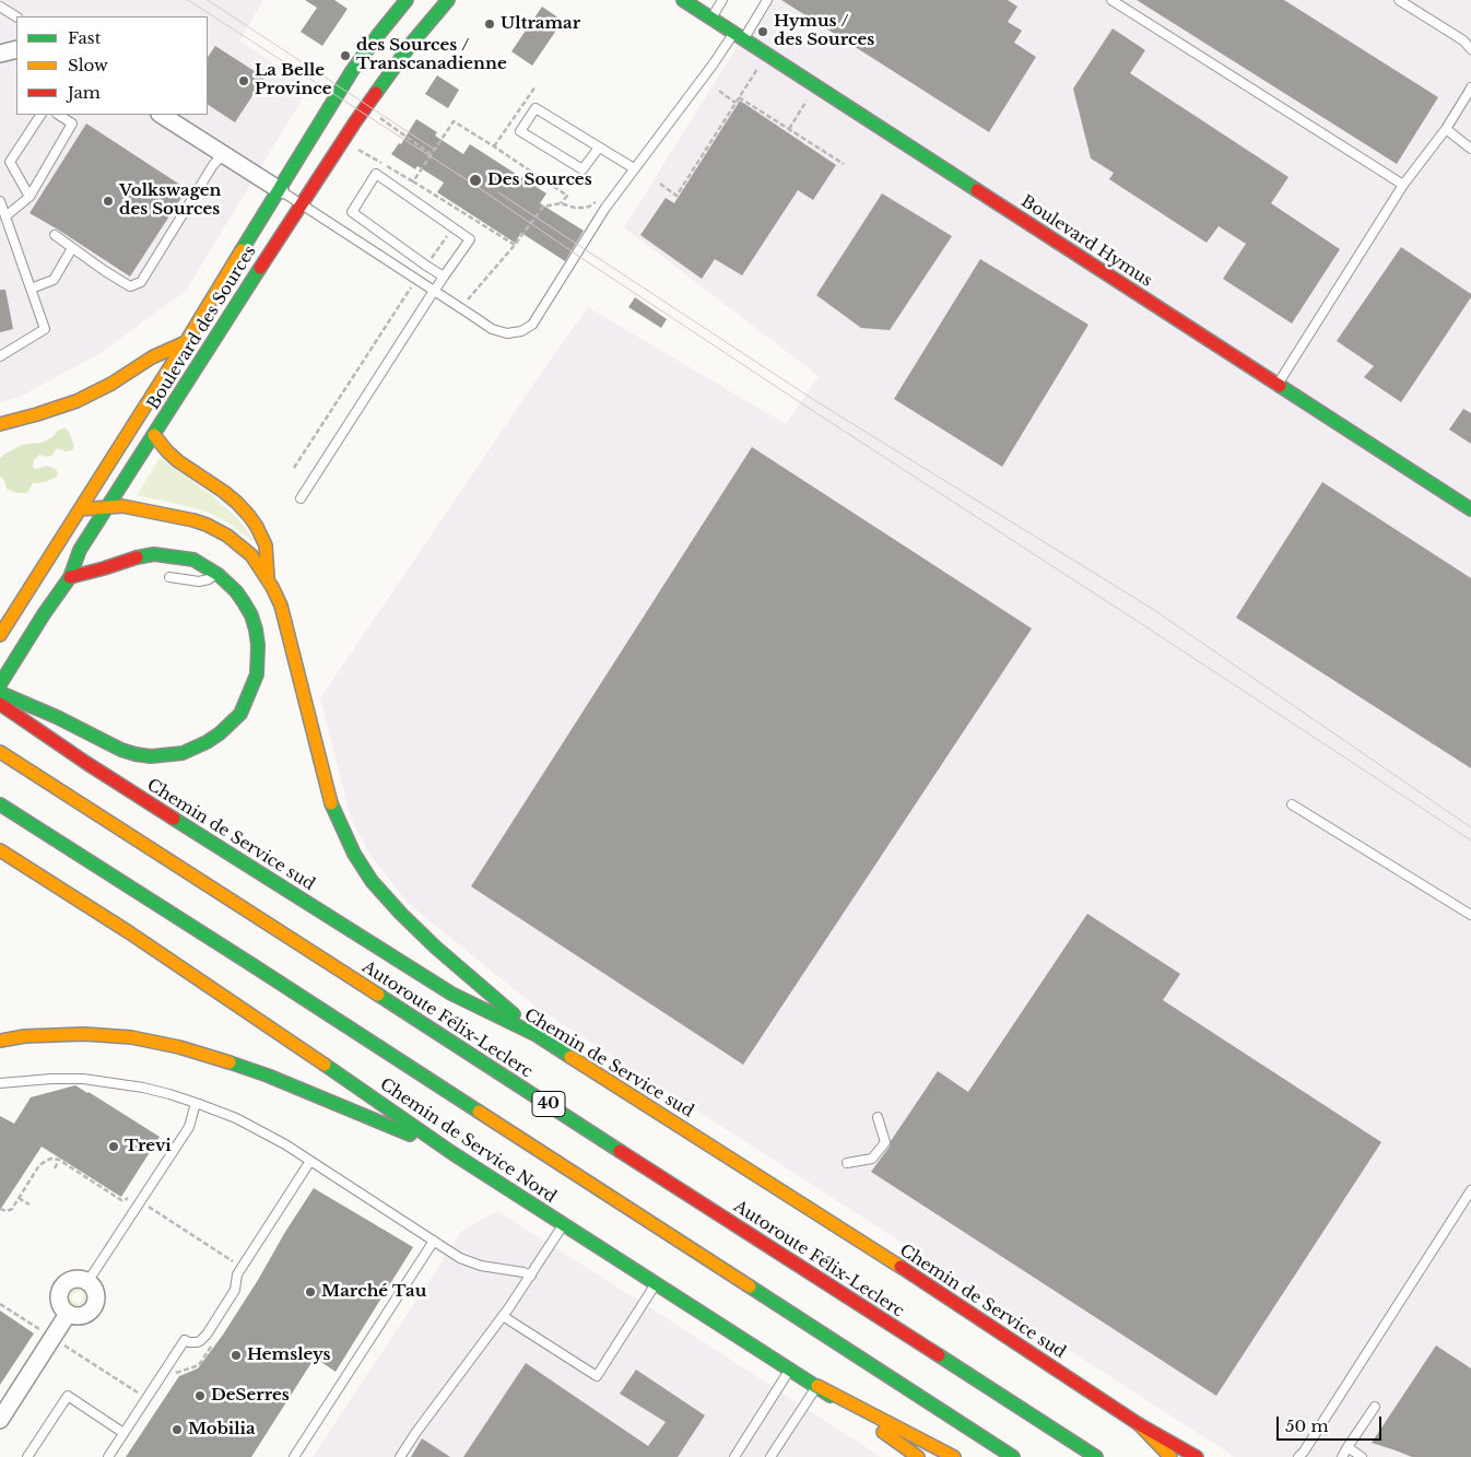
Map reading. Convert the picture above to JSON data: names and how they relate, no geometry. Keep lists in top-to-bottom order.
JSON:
{
  "streets": {
    "main road": [
      "Boulevard Hymus",
      "Boulevard des Sources",
      "Chemin de Service sud",
      "Autoroute Félix-Leclerc",
      "40",
      "Chemin de Service Nord"
    ]
  },
  "places": [
    "Ultramar",
    "Hymus / des Sources",
    "des Sources / Transcanadienne",
    "La Belle Province",
    "Des Sources",
    "Volkswagen des Sources",
    "Trevi",
    "Marché Tau",
    "Hemsleys",
    "DeSerres",
    "Mobilia"
  ],
  "legend": ["Fast", "Slow", "Jam"],
  "scale_bar": "50 m"
}
